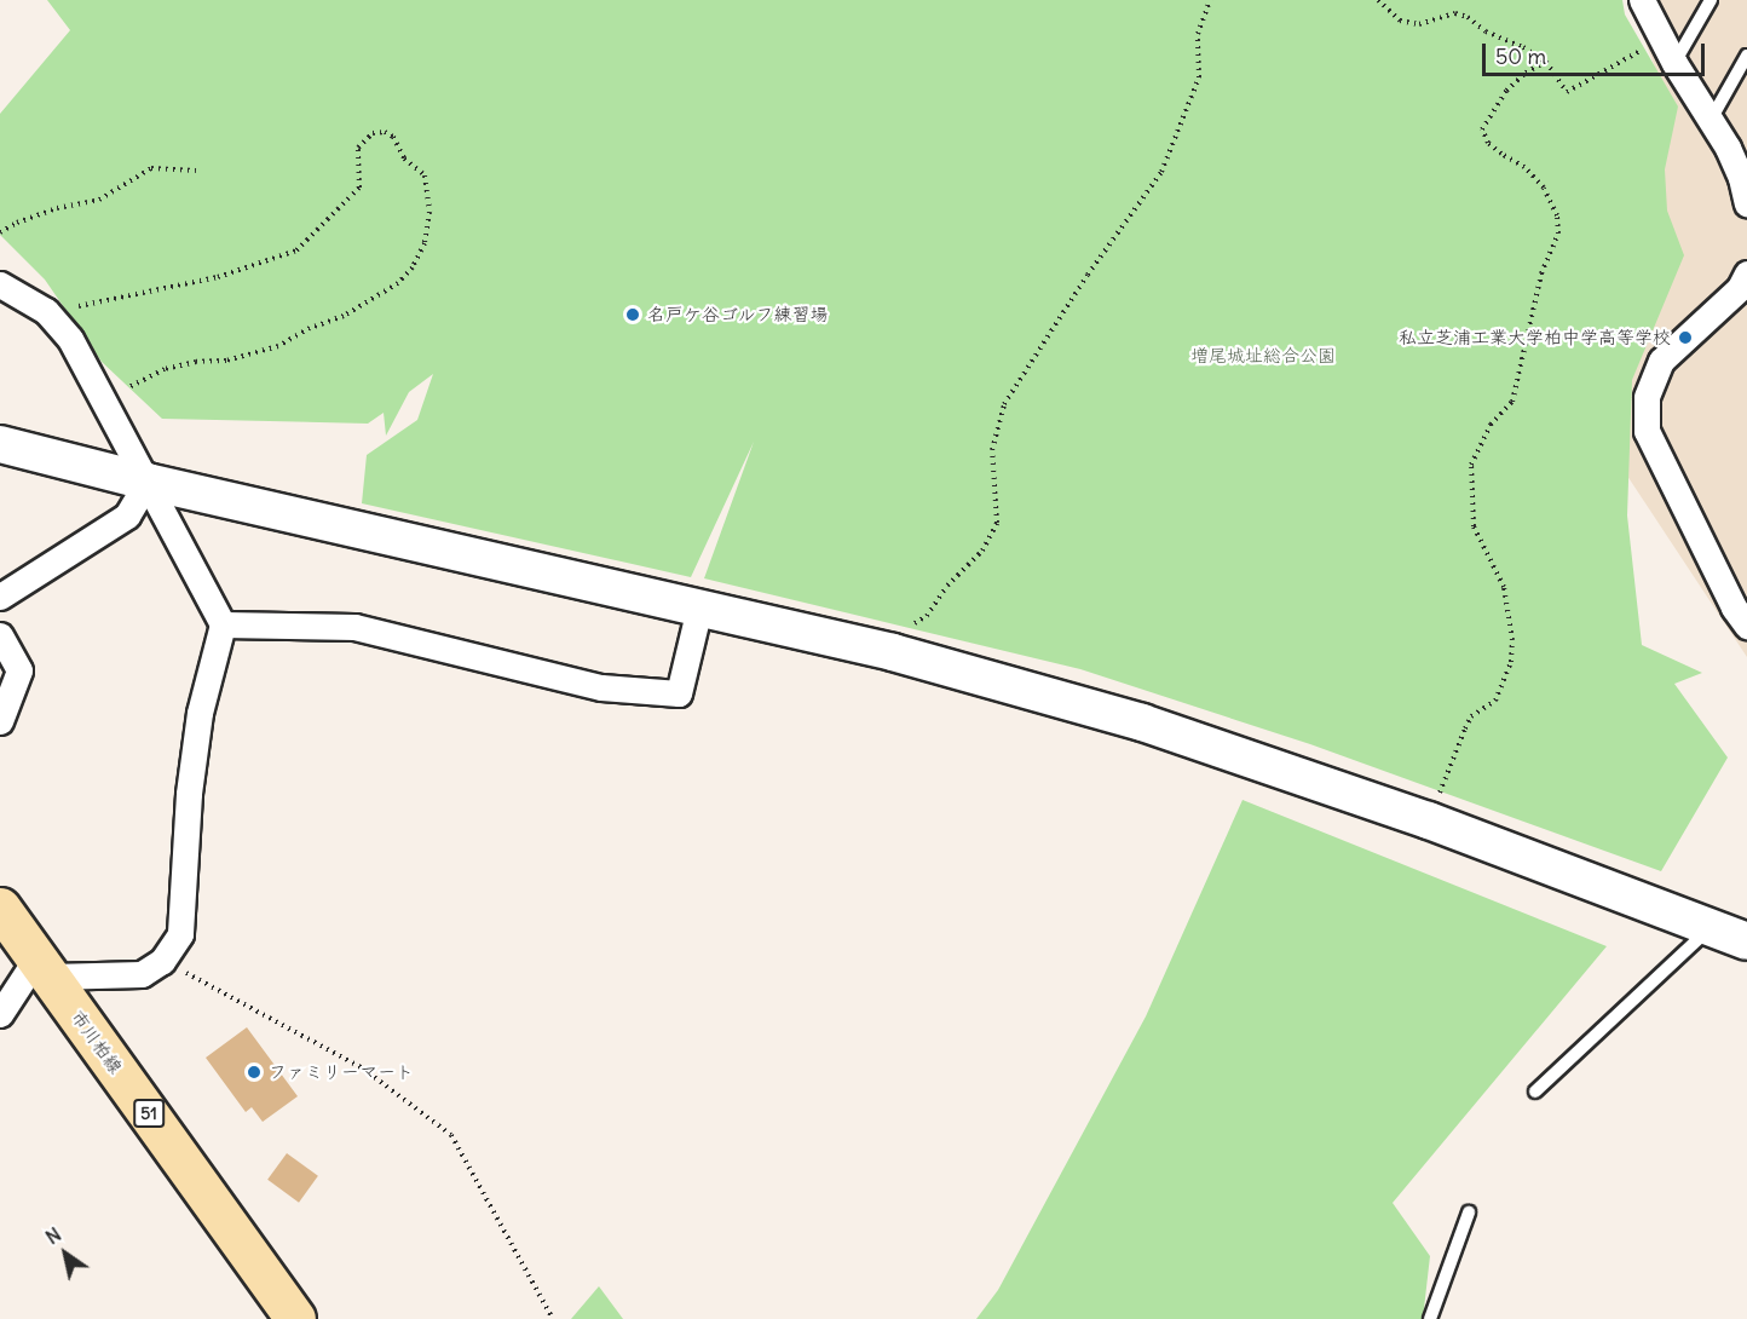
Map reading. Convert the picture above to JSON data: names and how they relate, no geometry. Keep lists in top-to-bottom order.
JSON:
{
  "streets": {
    "main road": ["市川柏線", "51"]
  },
  "parks": ["増尾城址総合公園"],
  "places": ["名戸ケ谷ゴルフ練習場", "私立芝浦工業大学柏中学高等学校", "ファミリーマート"],
  "scale_bar": "50 m",
  "north": "top left"
}
